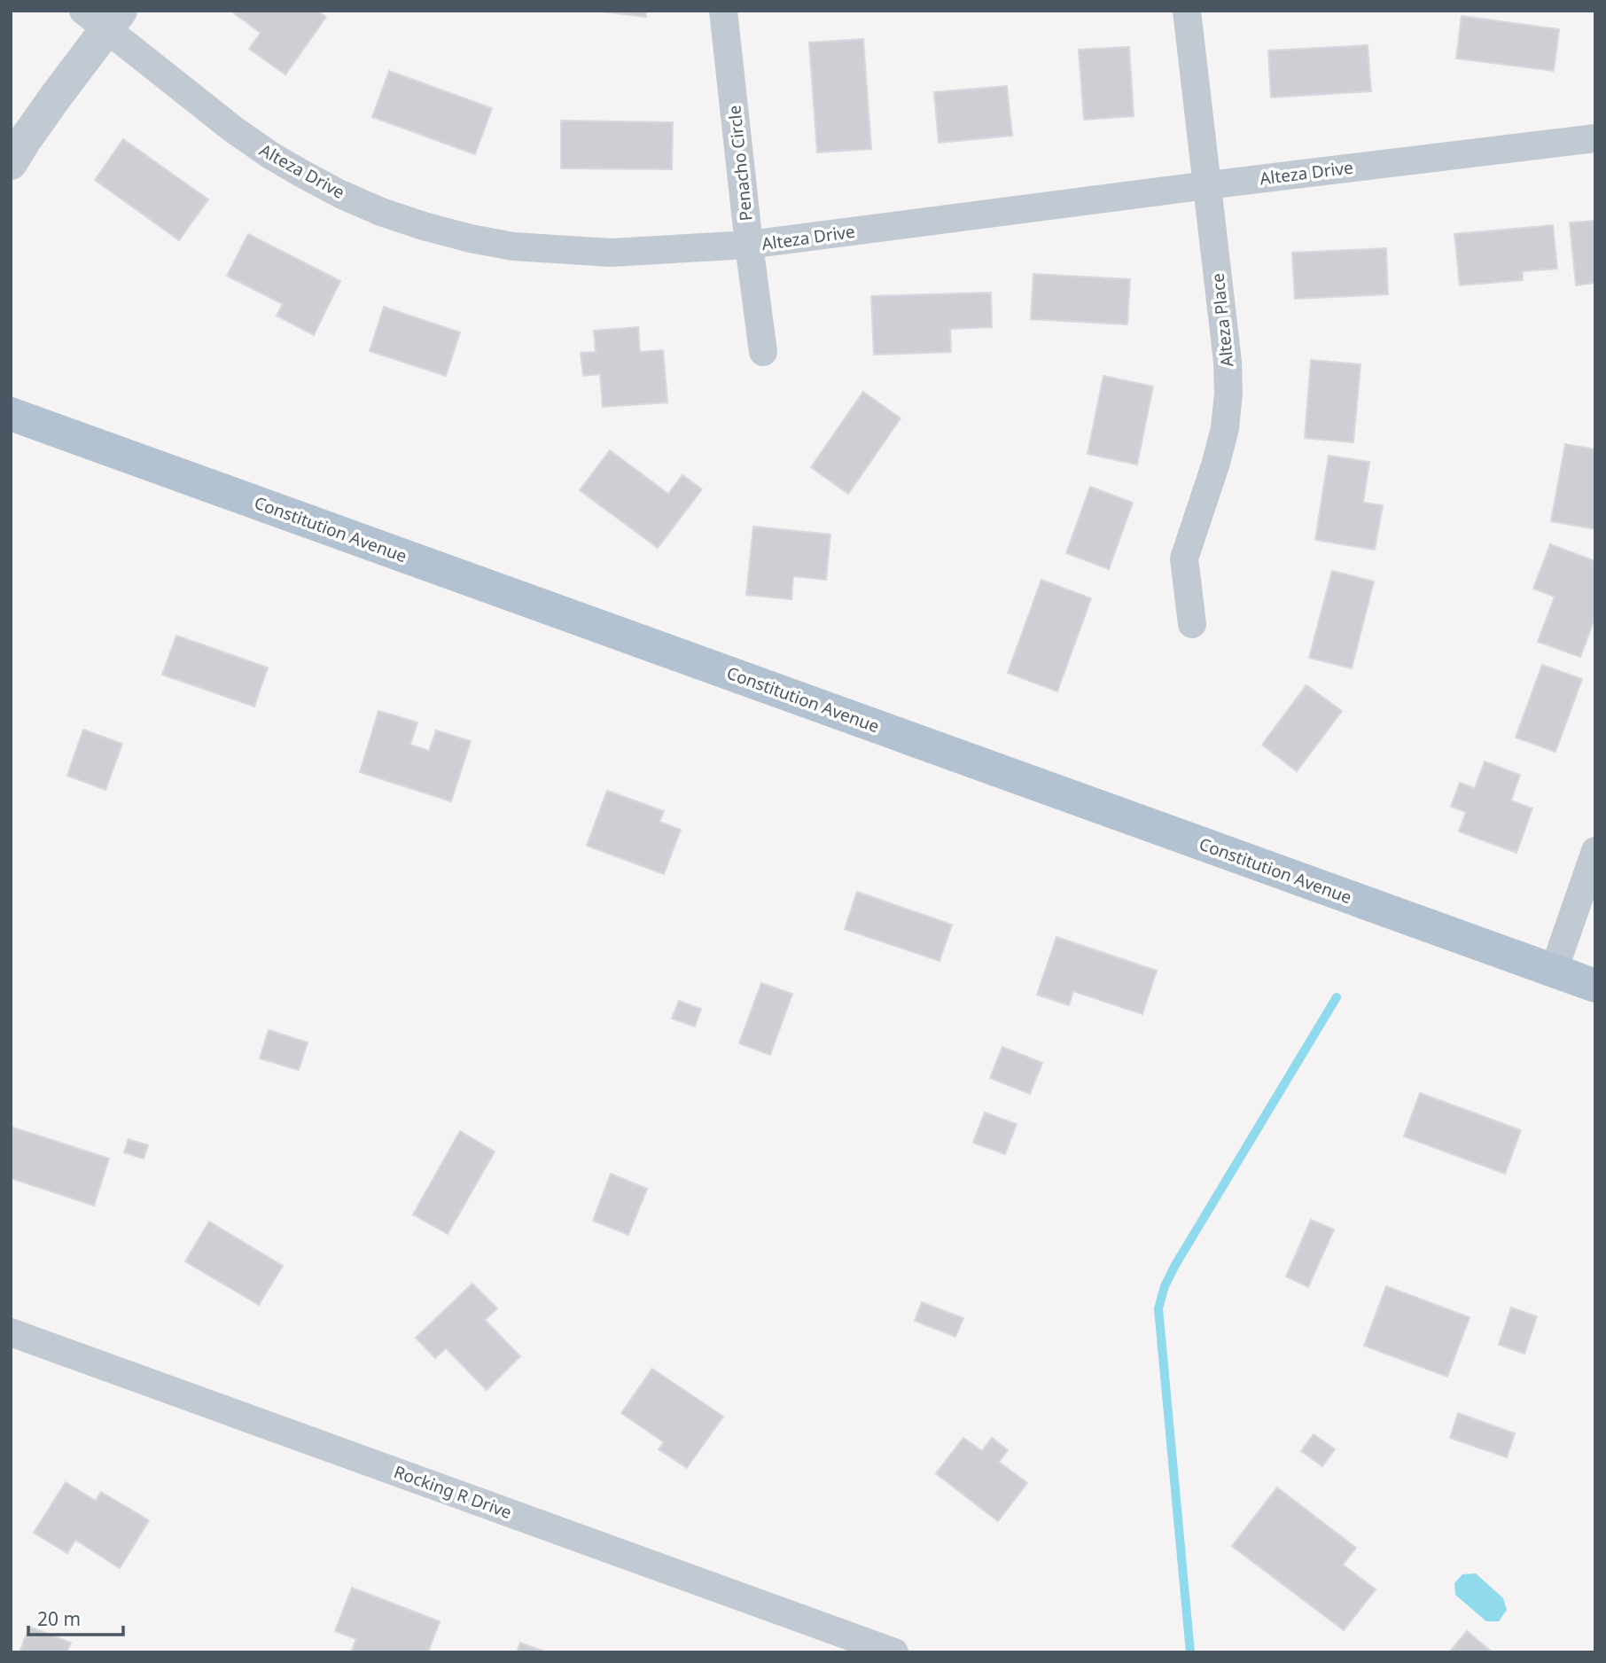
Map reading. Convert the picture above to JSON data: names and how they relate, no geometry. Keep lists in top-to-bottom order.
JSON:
{
  "streets": {
    "main road": ["Constitution Avenue"],
    "street": [
      "Penacho Circle",
      "Alteza Drive",
      "Alteza Place",
      "Rocking R Drive"
    ]
  },
  "crossings": [
    ["Penacho Circle", "Alteza Drive"],
    ["Alteza Drive", "Alteza Place"]
  ],
  "scale_bar": "20 m"
}
